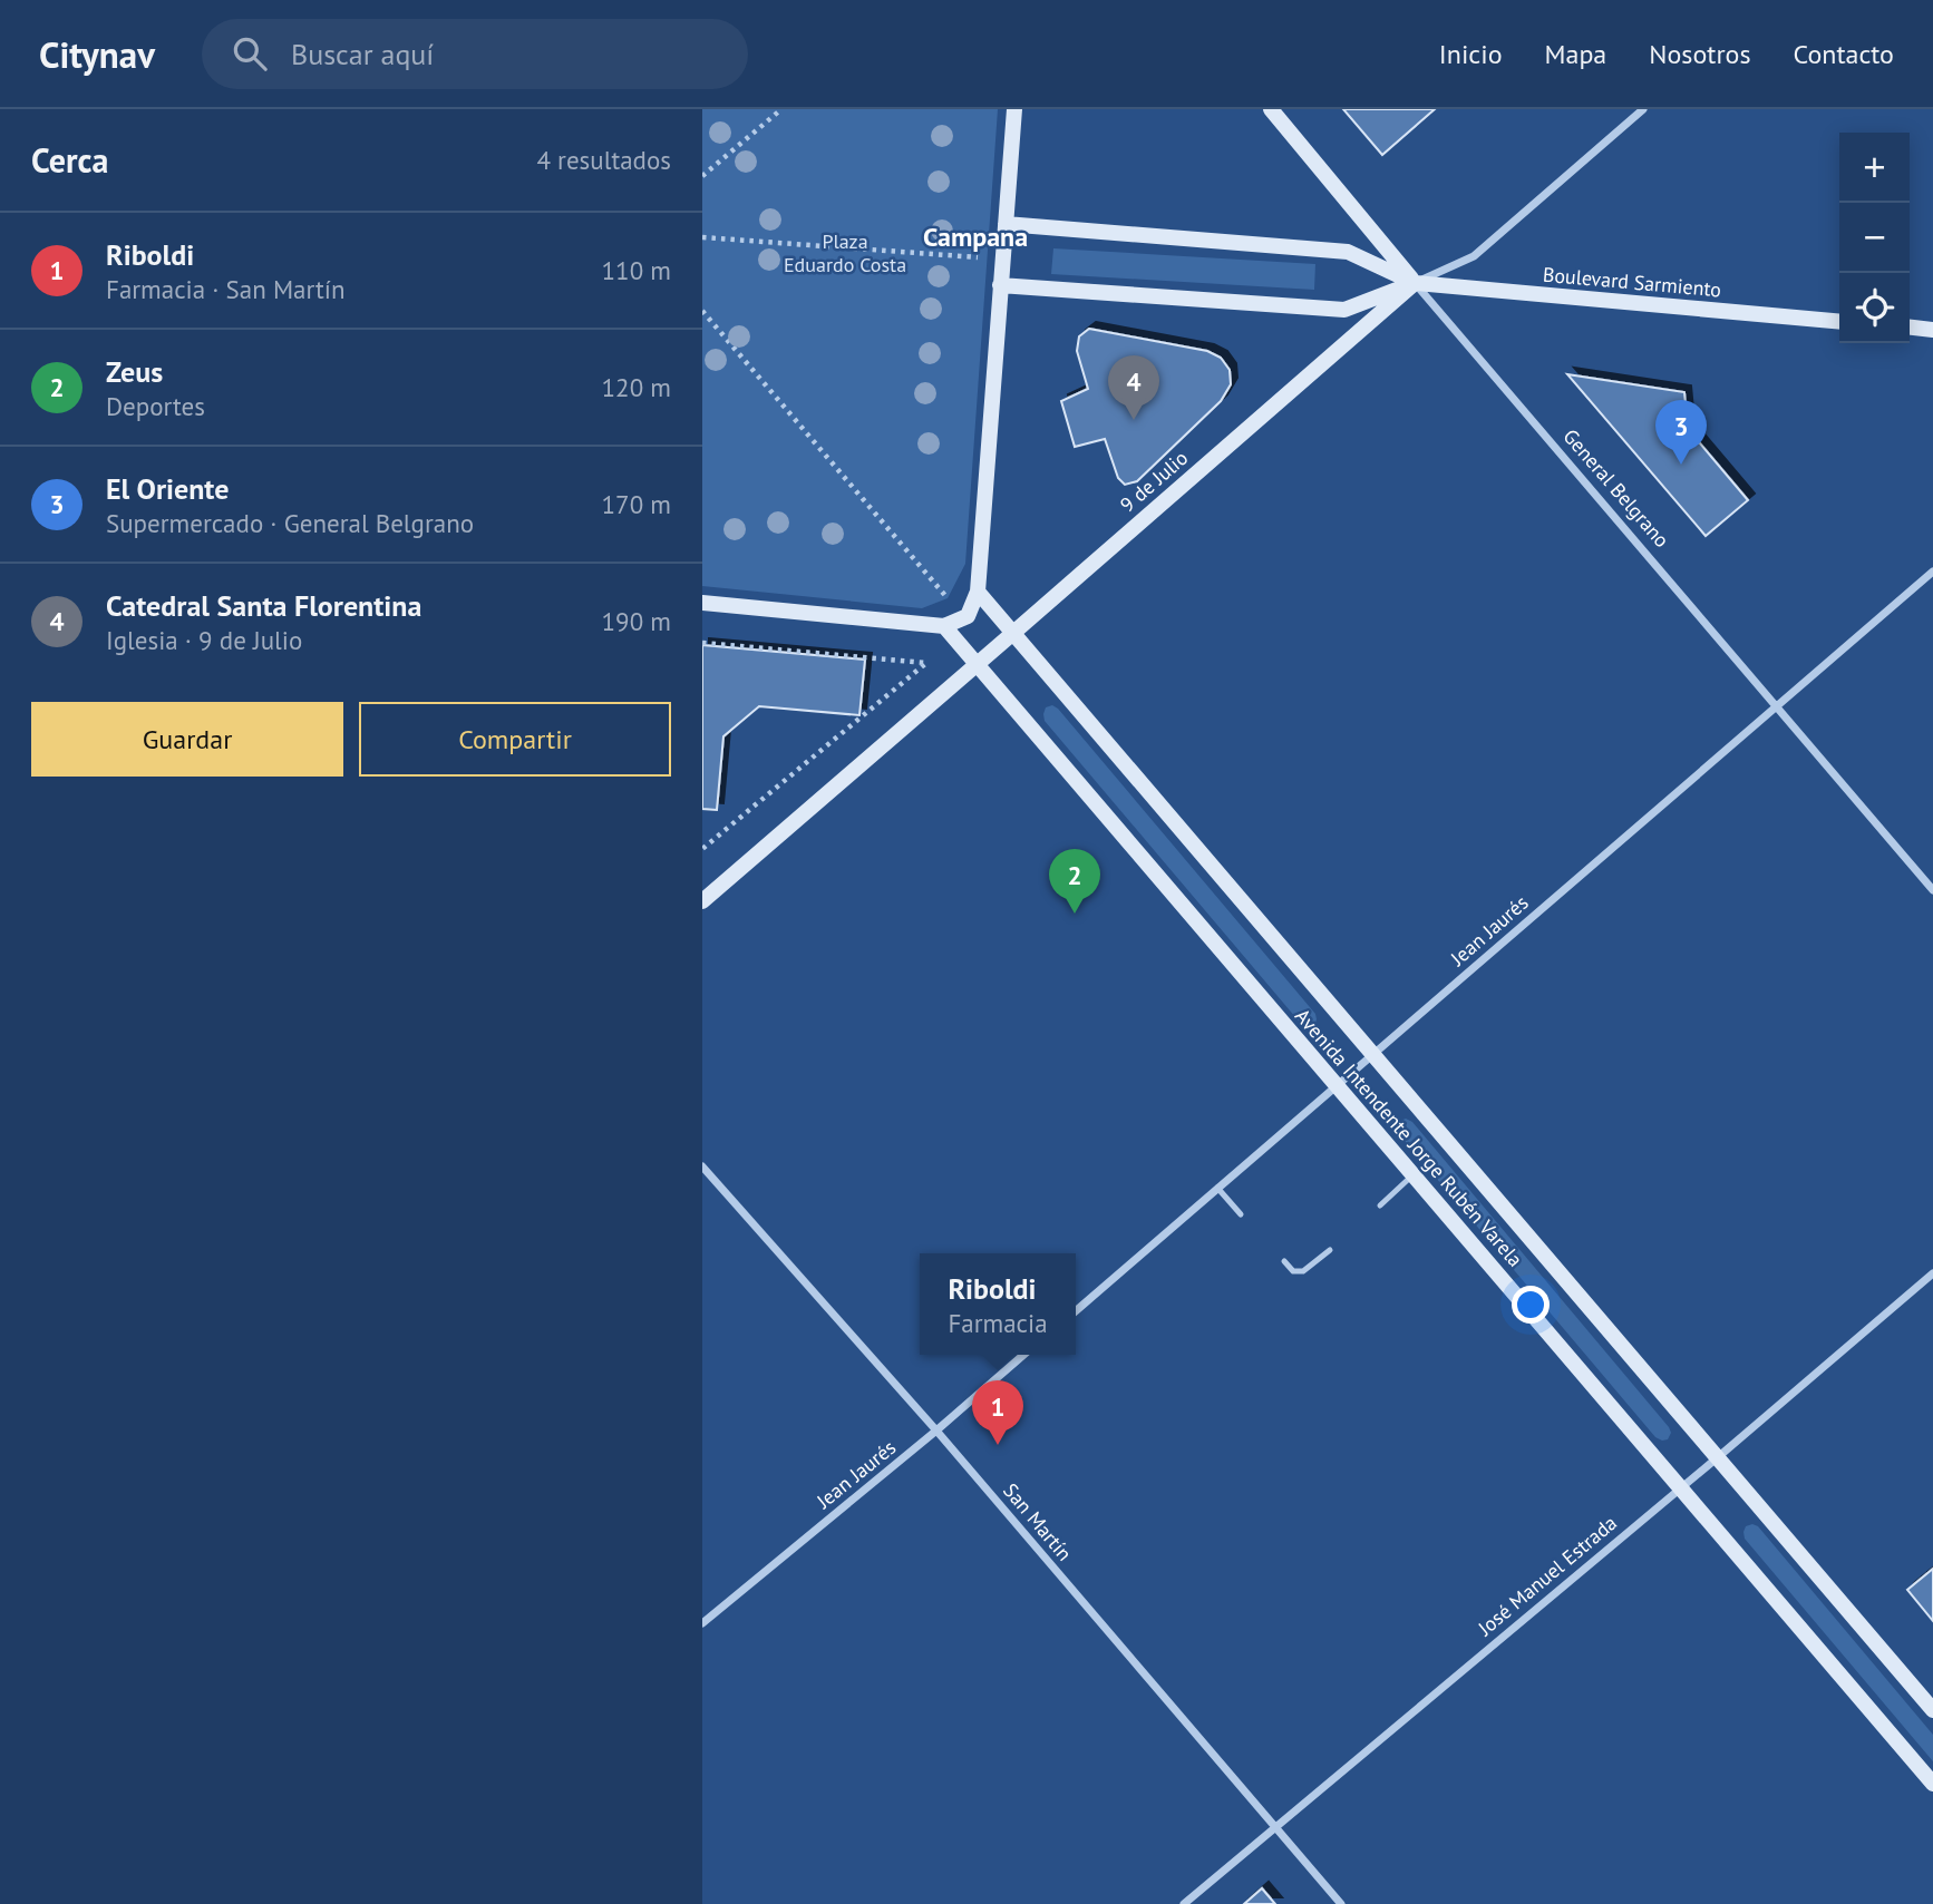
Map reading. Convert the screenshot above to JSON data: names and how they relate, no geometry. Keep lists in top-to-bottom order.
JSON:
{
  "streets": {
    "main road": [
      "Boulevard Sarmiento",
      "9 de Julio",
      "General Belgrano",
      "Avenida Intendente Jorge Rubén Varela"
    ],
    "street": ["Jean Jaurés", "San Martín", "José Manuel Estrada"]
  },
  "crossings": [
    ["Boulevard Sarmiento", "9 de Julio"],
    ["Boulevard Sarmiento", "General Belgrano"],
    ["9 de Julio", "General Belgrano"],
    ["9 de Julio", "Avenida Intendente Jorge Rubén Varela"],
    ["General Belgrano", "Jean Jaurés"],
    ["Jean Jaurés", "Avenida Intendente Jorge Rubén Varela"],
    ["Jean Jaurés", "San Martín"],
    ["Avenida Intendente Jorge Rubén Varela", "José Manuel Estrada"],
    ["San Martín", "José Manuel Estrada"]
  ],
  "districts": ["Campana"],
  "parks": ["Plaza Eduardo Costa"],
  "page": {
    "header": "Citynav",
    "search": "Buscar aquí",
    "nav": [
      "Inicio",
      "Mapa",
      "Nosotros",
      "Contacto"
    ],
    "heading": ["Cerca", "4 resultados"],
    "map_buttons": ["+", "−"],
    "list": [
      {
        "mark": "1",
        "name": "Riboldi",
        "note": "Farmacia · San Martín",
        "value": "110 m"
      },
      {
        "mark": "2",
        "name": "Zeus",
        "note": "Deportes",
        "value": "120 m"
      },
      {
        "mark": "3",
        "name": "El Oriente",
        "note": "Supermercado · General Belgrano",
        "value": "170 m"
      },
      {
        "mark": "4",
        "name": "Catedral Santa Florentina",
        "note": "Iglesia · 9 de Julio",
        "value": "190 m"
      }
    ],
    "pins": [
      "4",
      "3",
      "2",
      "1"
    ],
    "buttons": ["Guardar", "Compartir"],
    "popup": ["Riboldi", "Farmacia"]
  }
}
